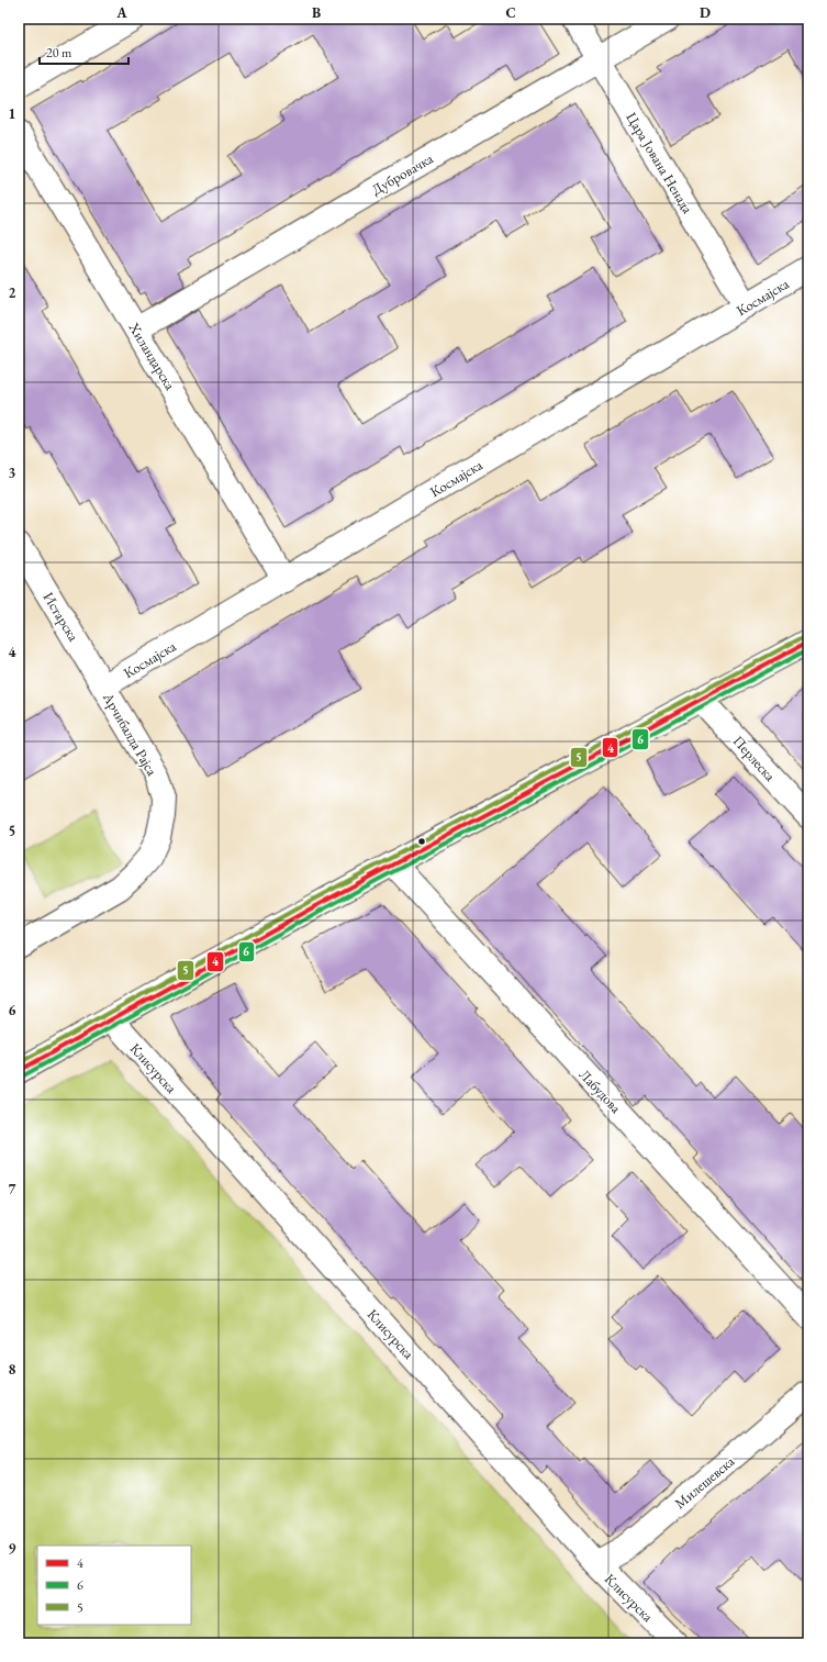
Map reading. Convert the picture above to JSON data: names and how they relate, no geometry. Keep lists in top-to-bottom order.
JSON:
{
  "streets": {
    "street": [
      "Цара Јована Ненада",
      "Дубровачка",
      "Космајска",
      "Хиландарска",
      "Истарска",
      "Арчибалда Рајса",
      "Перлеска",
      "Клисурска",
      "Лабудова",
      "Милешевска"
    ]
  },
  "crossings": [
    ["Цара Јована Ненада", "Дубровачка"],
    ["Цара Јована Ненада", "Космајска"],
    ["Дубровачка", "Хиландарска"],
    ["Космајска", "Хиландарска"],
    ["Космајска", "Истарска"],
    ["Космајска", "Арчибалда Рајса"],
    ["Истарска", "Арчибалда Рајса"],
    ["Клисурска", "Милешевска"]
  ],
  "lines": ["transit line 5", "transit line 4", "transit line 6"],
  "legend": ["4", "6", "5"],
  "scale_bar": "20 m",
  "grid": {
    "columns": [
      "A",
      "B",
      "C",
      "D"
    ],
    "rows": [
      "1",
      "2",
      "3",
      "4",
      "5",
      "6",
      "7",
      "8",
      "9"
    ]
  }
}
